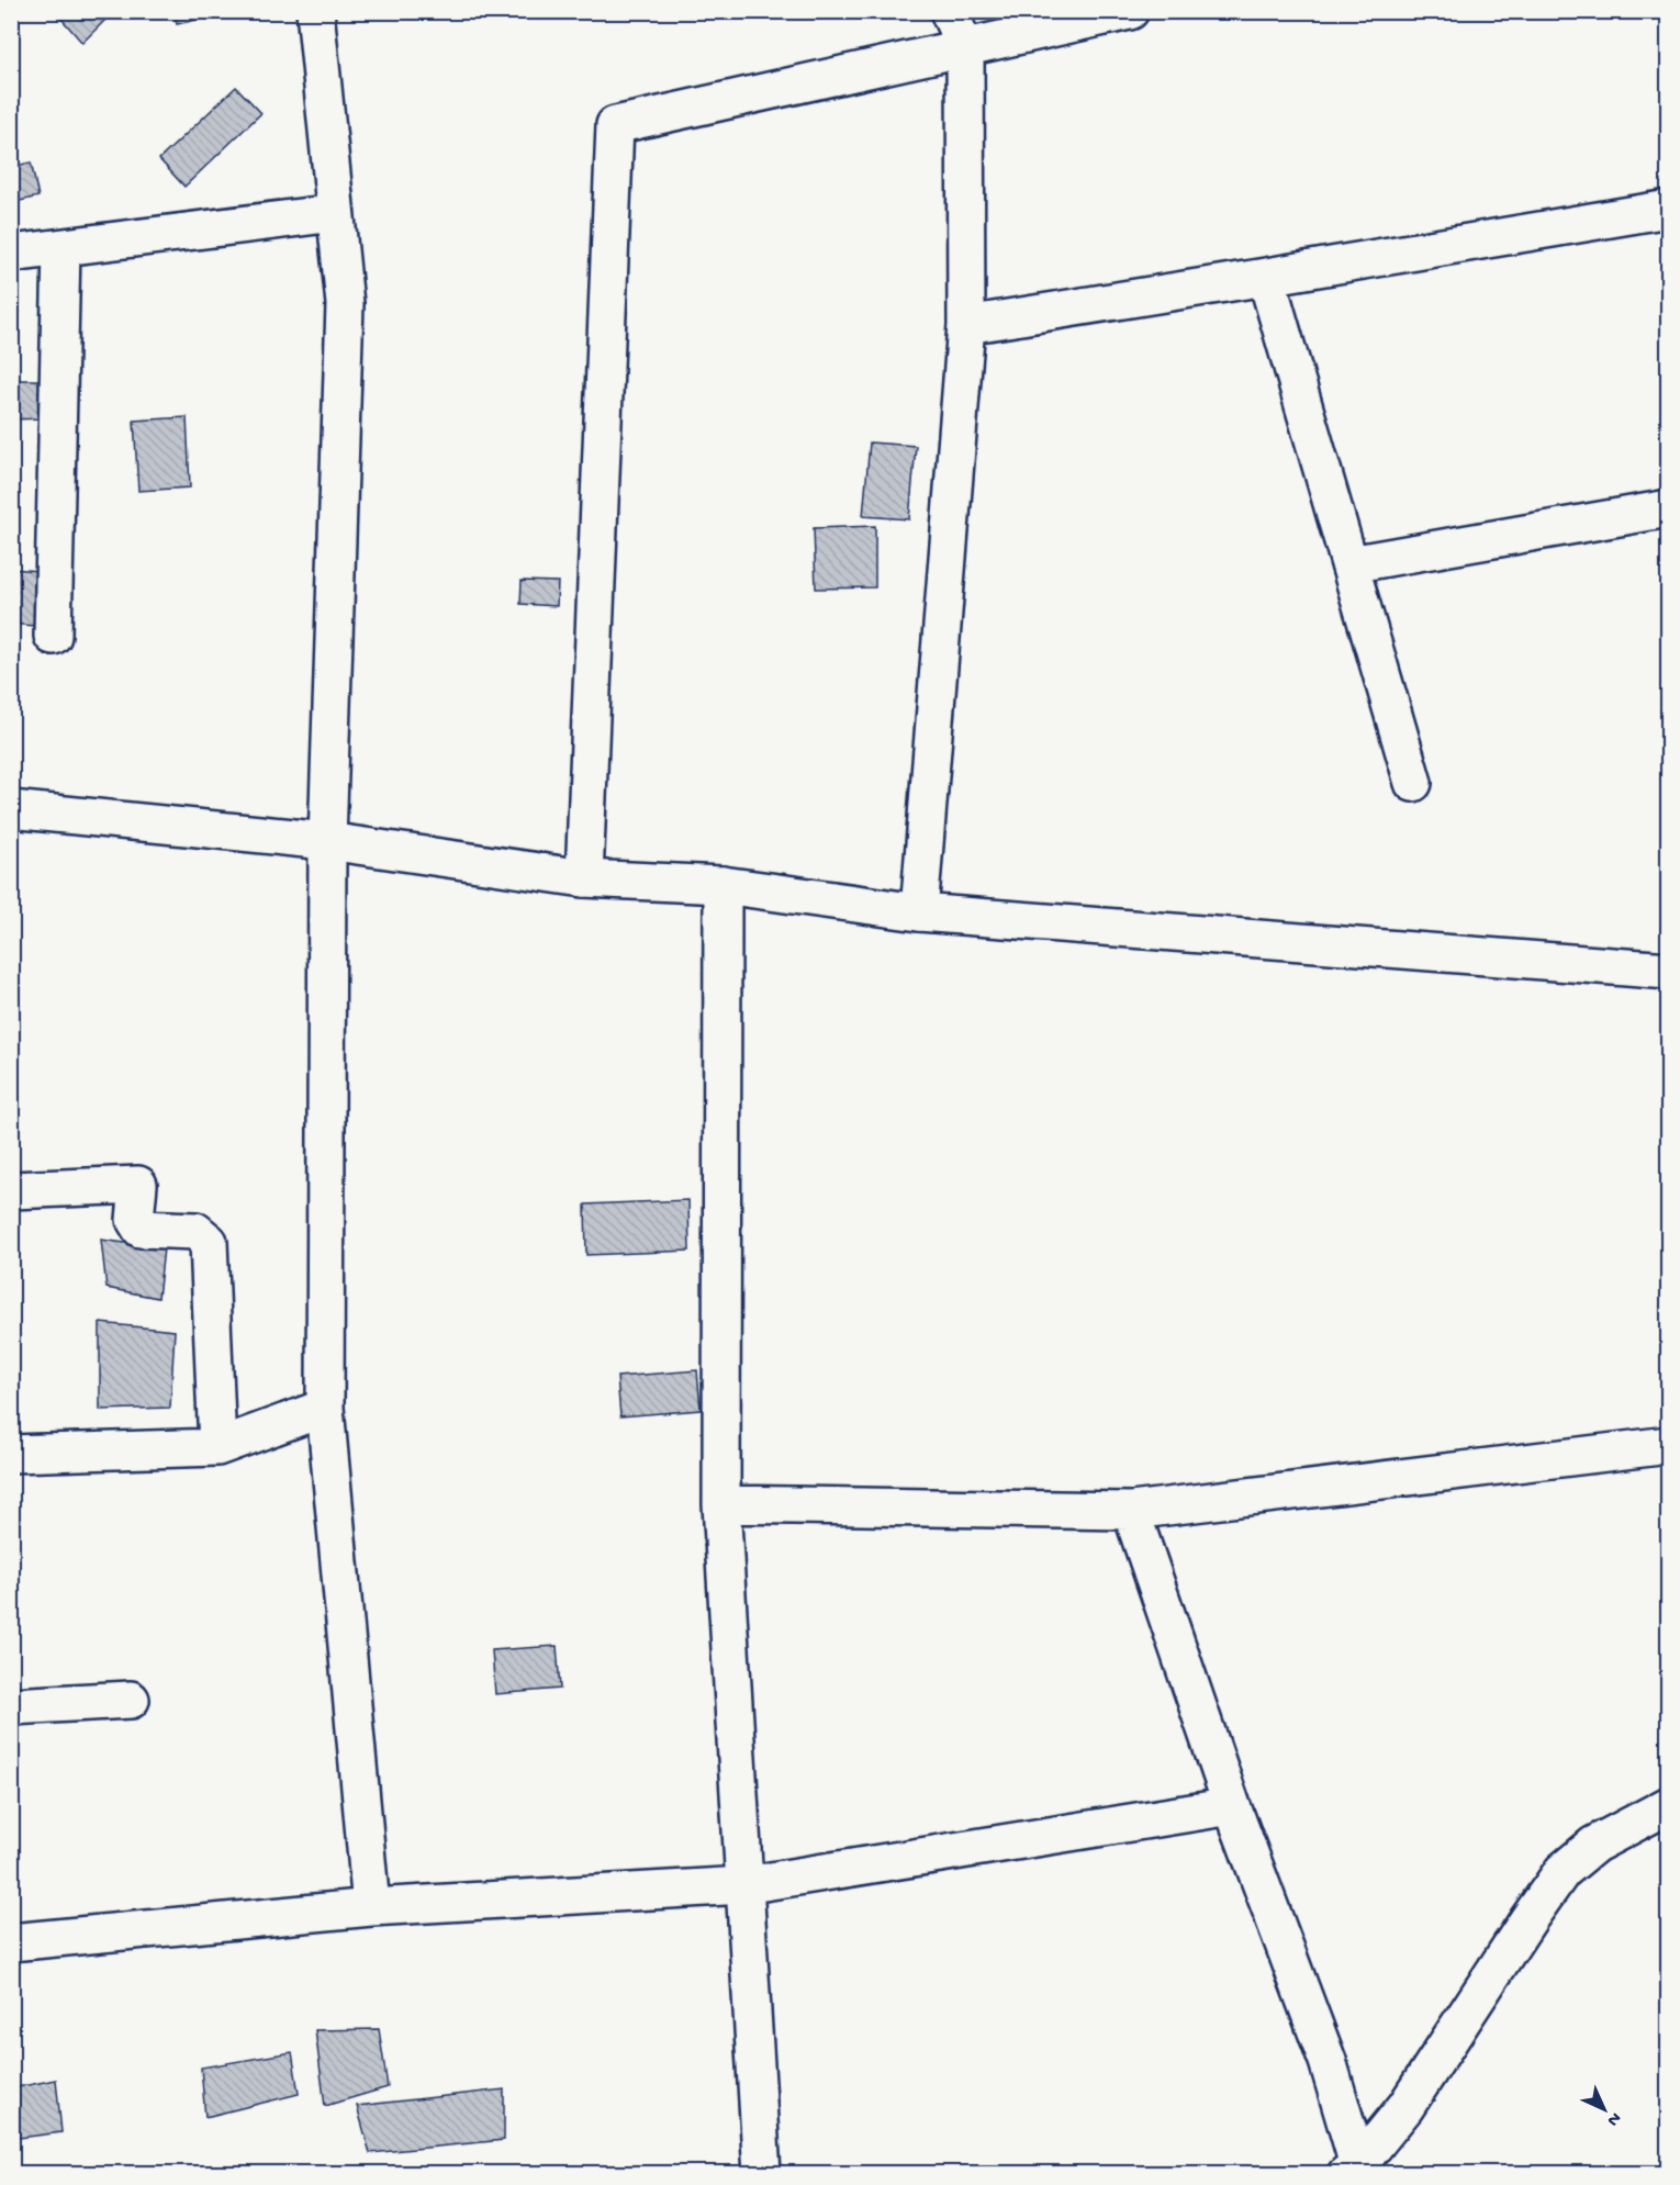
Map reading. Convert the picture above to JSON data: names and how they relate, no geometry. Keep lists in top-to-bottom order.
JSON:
{
  "north": "bottom right"
}
